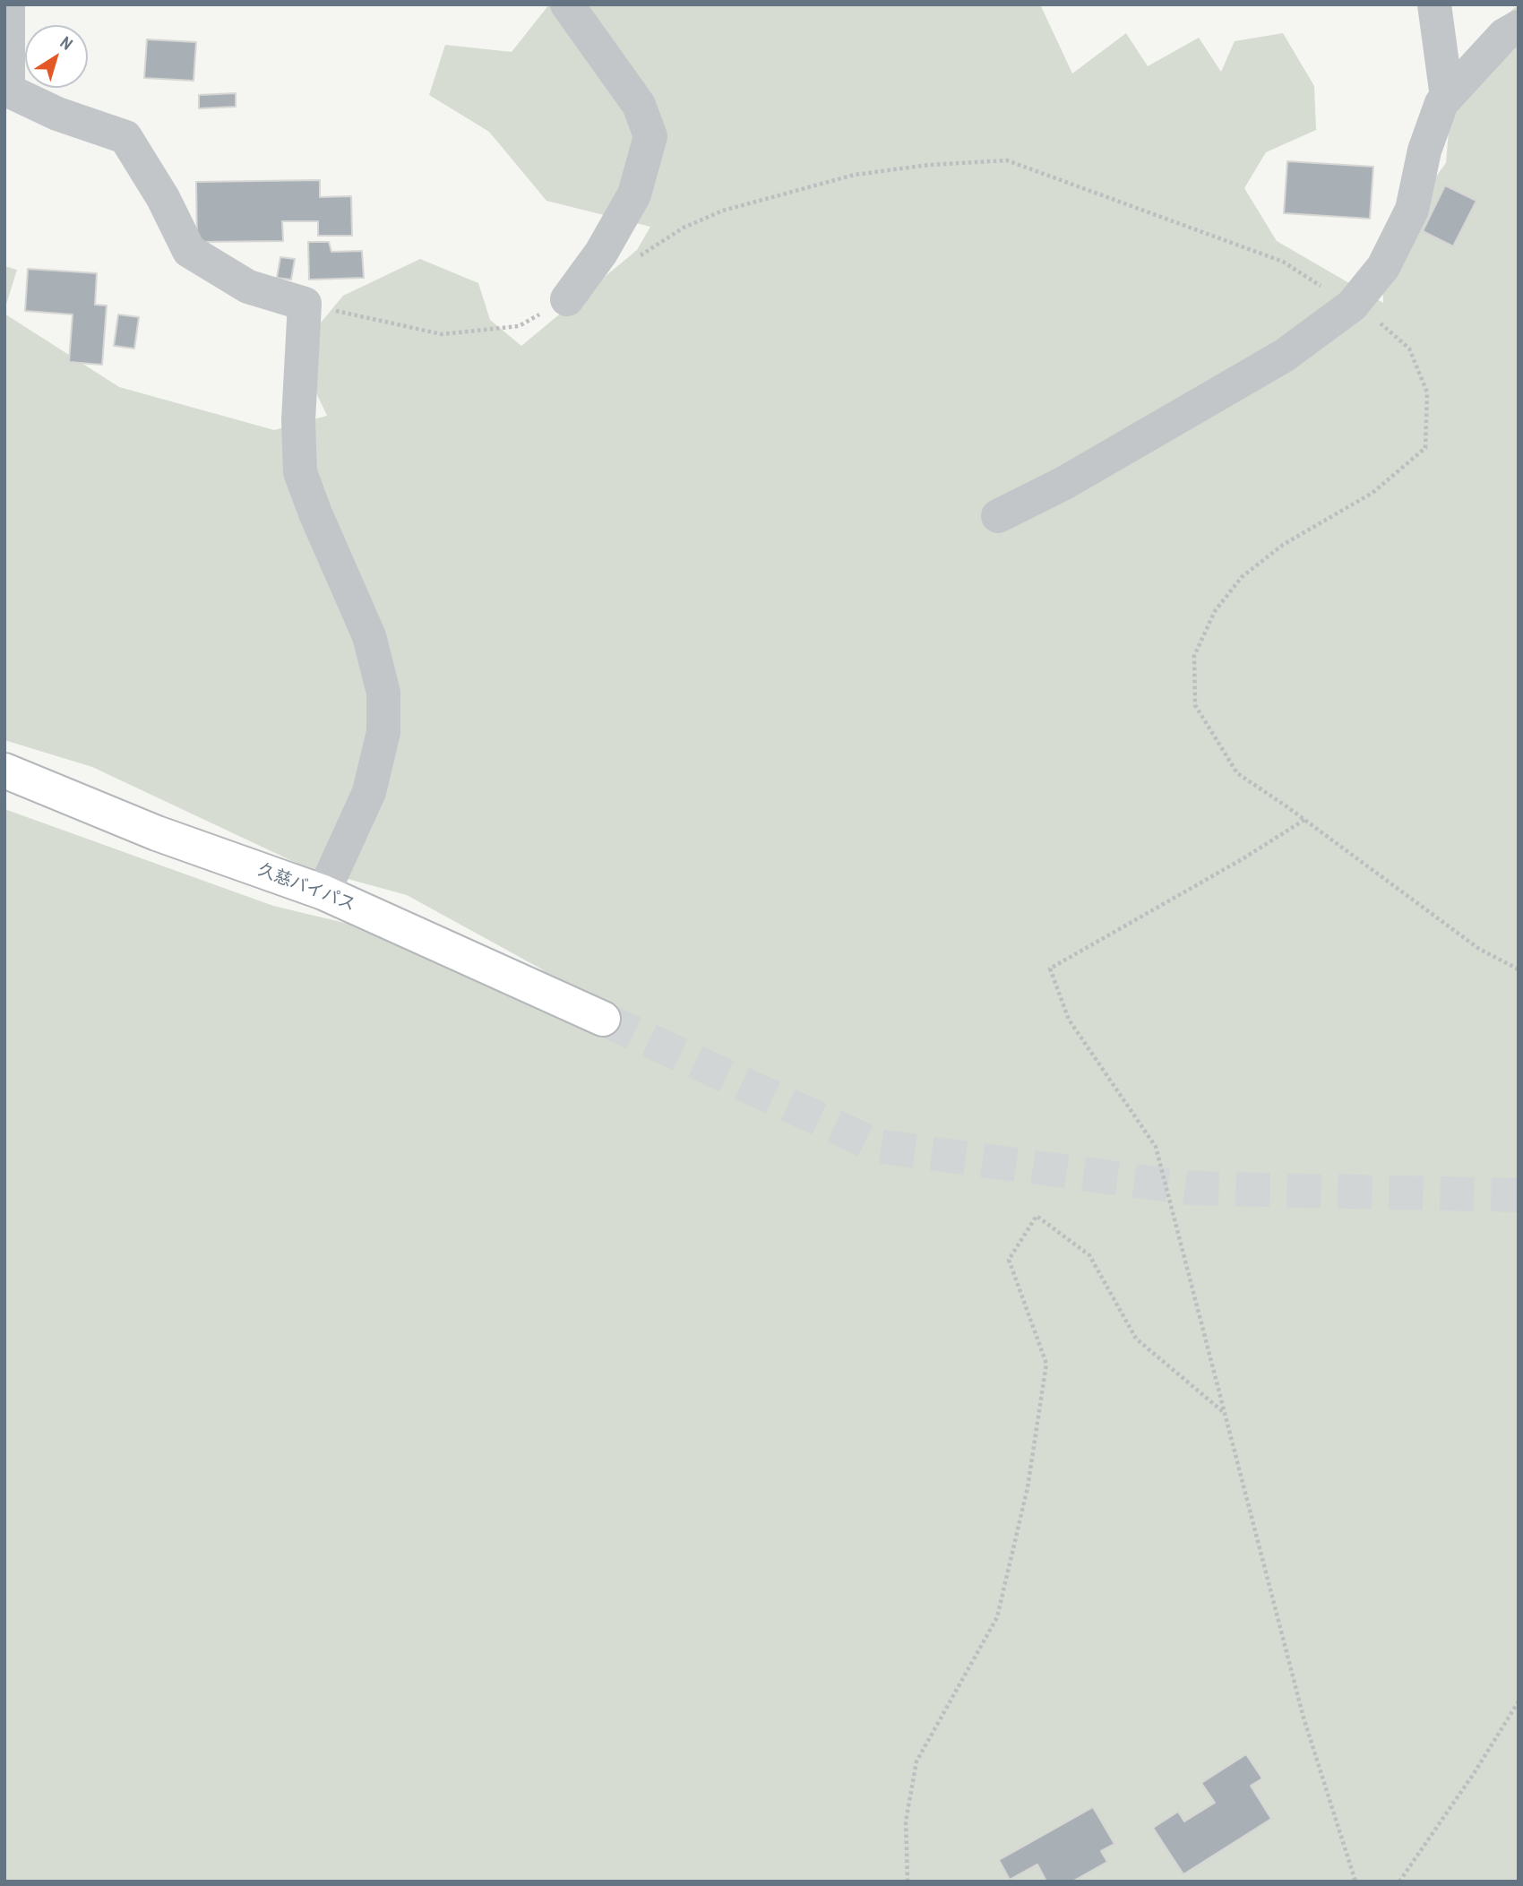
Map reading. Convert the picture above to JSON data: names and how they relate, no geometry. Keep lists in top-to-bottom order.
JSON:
{
  "streets": {
    "highway": ["久慈バイパス"]
  },
  "north": "top right"
}
